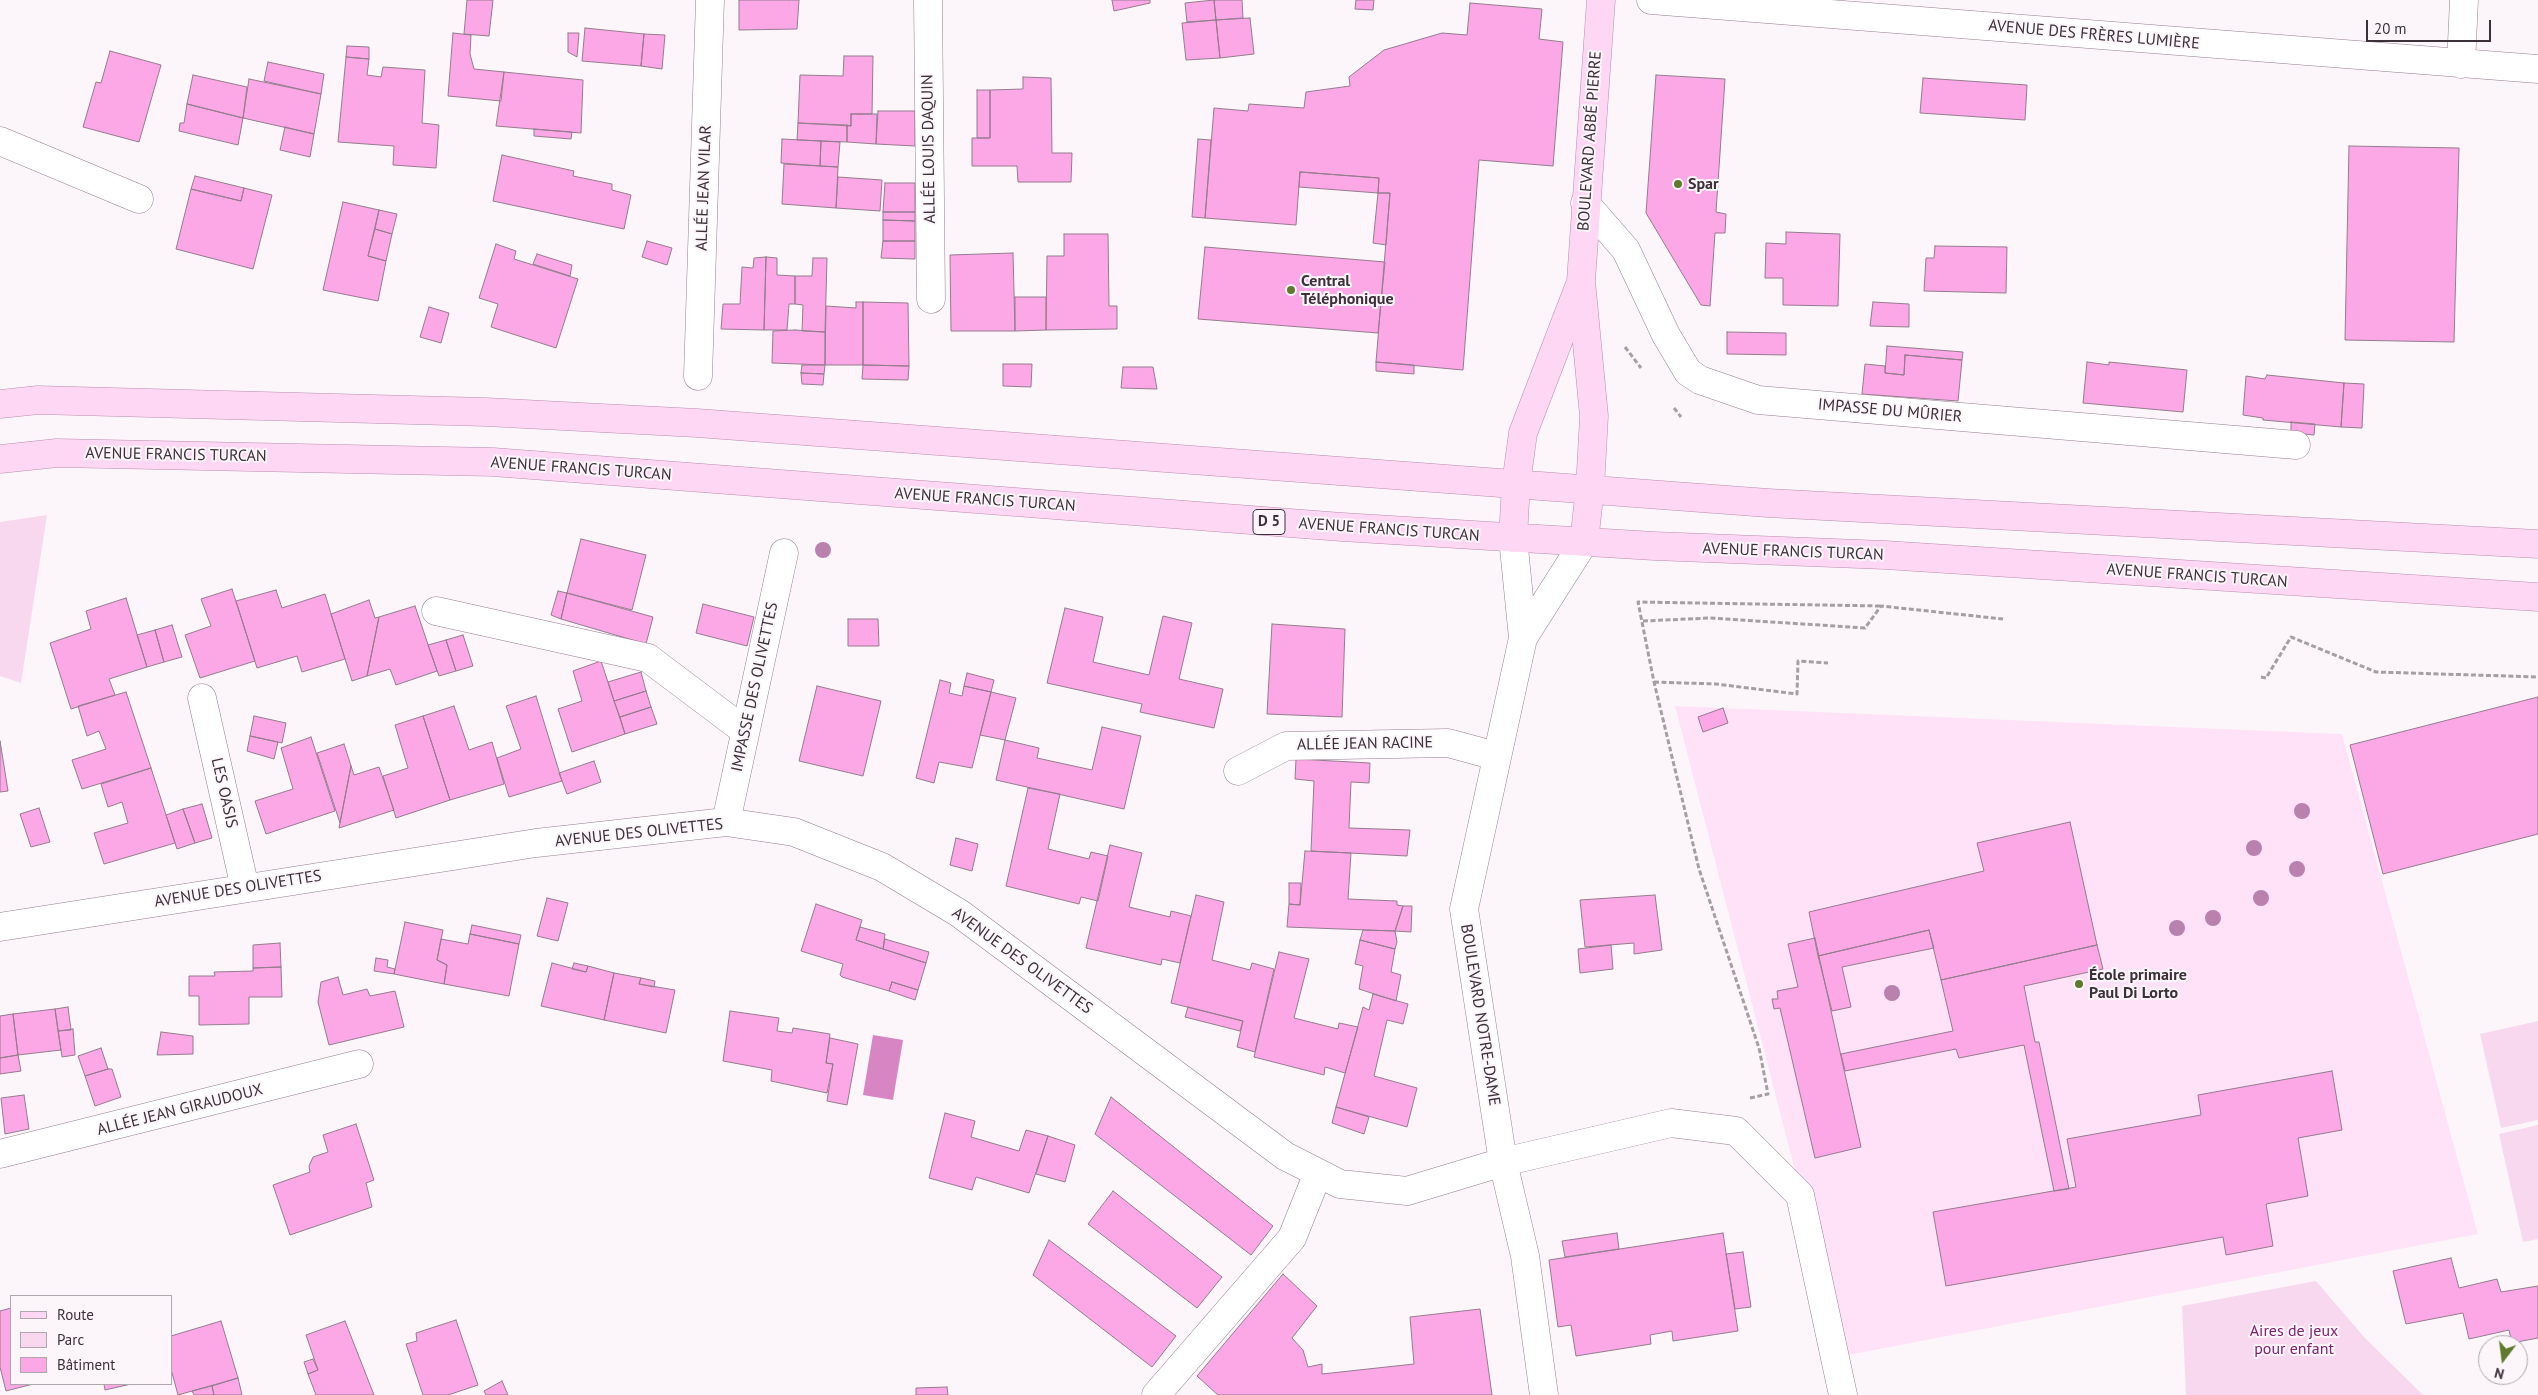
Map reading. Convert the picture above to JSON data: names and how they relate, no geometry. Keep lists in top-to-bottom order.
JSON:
{
  "streets": {
    "main road": [
      "BOULEVARD ABBÉ PIERRE",
      "AVENUE FRANCIS TURCAN",
      "D 5",
      "BOULEVARD NOTRE-DAME"
    ],
    "street": [
      "AVENUE DES FRÈRES LUMIÈRE",
      "ALLÉE LOUIS DAQUIN",
      "ALLÉE JEAN VILAR",
      "IMPASSE DU MÛRIER",
      "IMPASSE DES OLIVETTES",
      "ALLÉE JEAN RACINE",
      "LES OASIS",
      "AVENUE DES OLIVETTES",
      "ALLÉE JEAN GIRAUDOUX"
    ]
  },
  "crossings": [
    ["BOULEVARD ABBÉ PIERRE", "IMPASSE DU MÛRIER"],
    ["BOULEVARD ABBÉ PIERRE", "AVENUE FRANCIS TURCAN"],
    ["BOULEVARD ABBÉ PIERRE", "BOULEVARD NOTRE-DAME"],
    ["AVENUE FRANCIS TURCAN", "BOULEVARD NOTRE-DAME"],
    ["IMPASSE DES OLIVETTES", "AVENUE DES OLIVETTES"],
    ["ALLÉE JEAN RACINE", "BOULEVARD NOTRE-DAME"],
    ["LES OASIS", "AVENUE DES OLIVETTES"],
    ["AVENUE DES OLIVETTES", "BOULEVARD NOTRE-DAME"]
  ],
  "parks": ["Aires de jeux pour enfant"],
  "places": ["Spar", "Central Téléphonique", "École primaire Paul Di Lorto"],
  "legend": ["Route", "Parc", "Bâtiment"],
  "scale_bar": "20 m",
  "north": "bottom"
}
